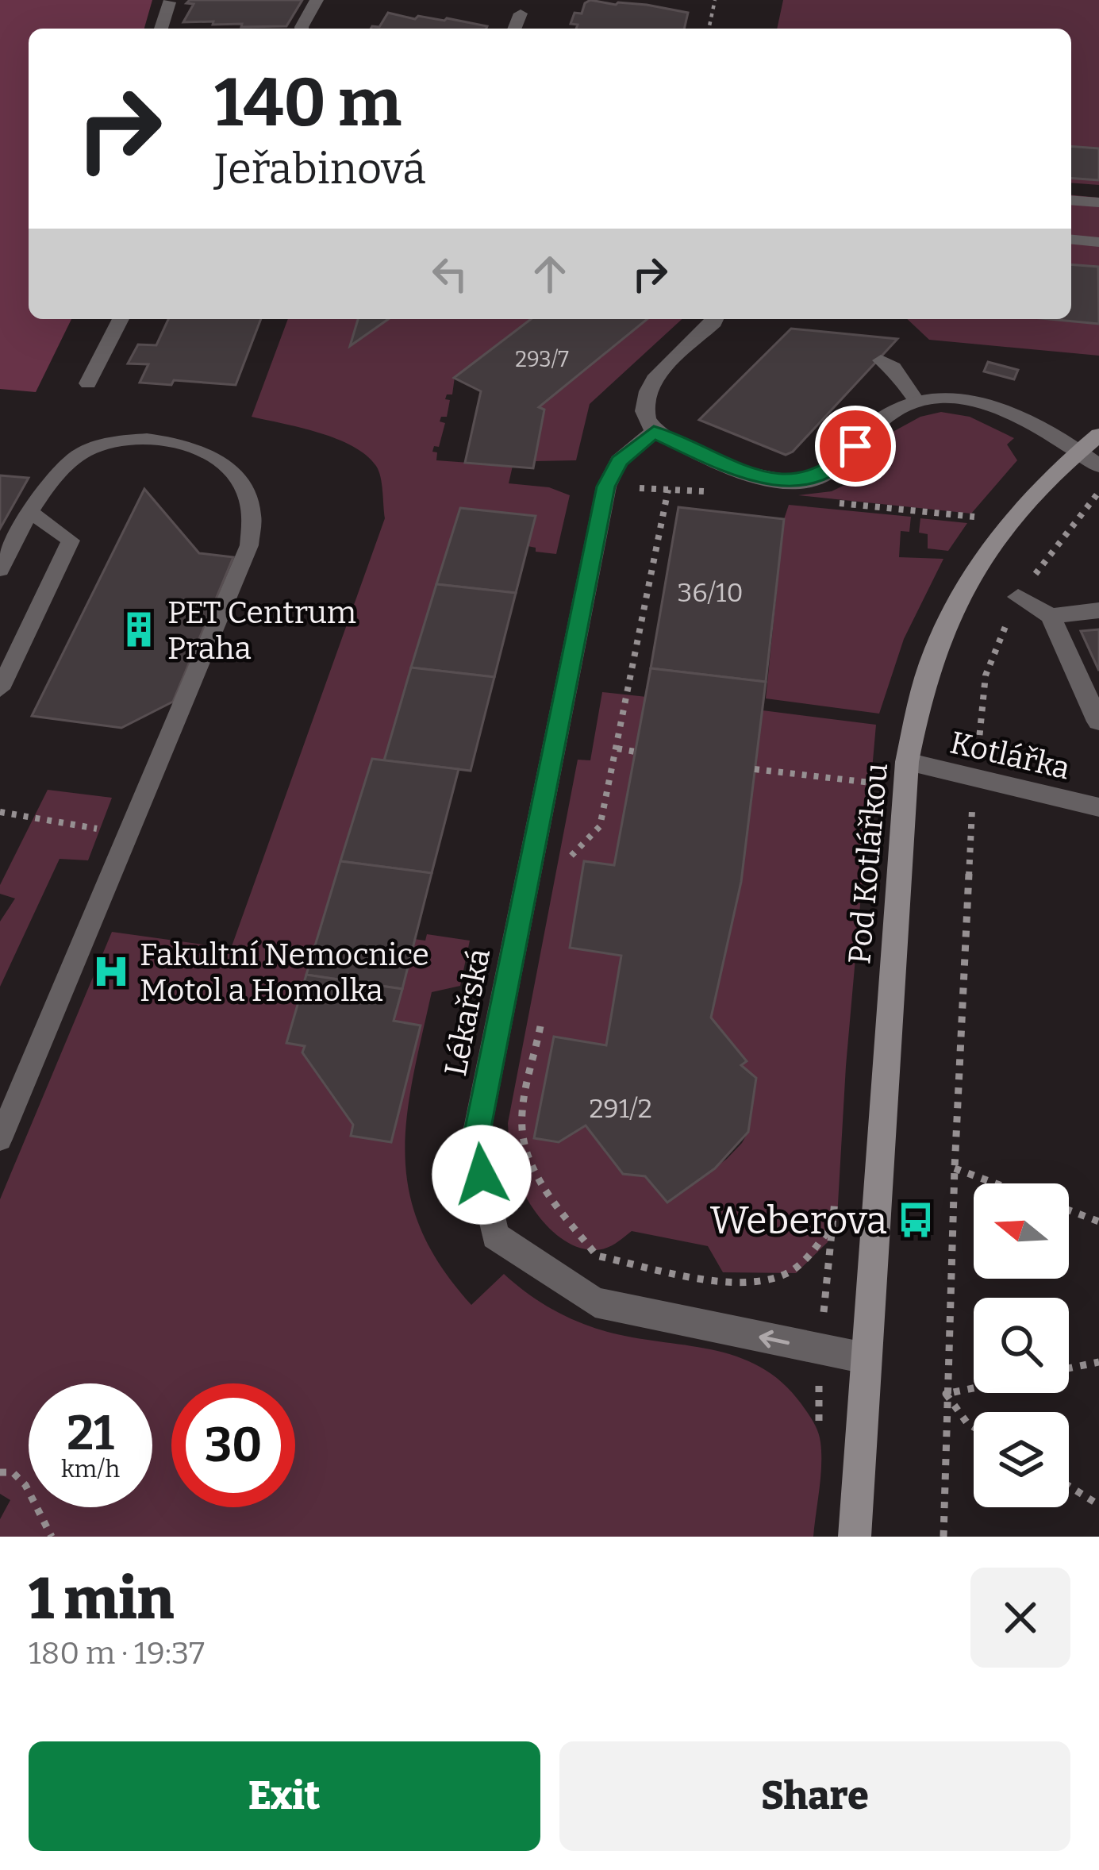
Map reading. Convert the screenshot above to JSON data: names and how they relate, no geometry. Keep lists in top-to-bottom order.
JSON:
{
  "streets": {
    "street": ["Kotlářka", "Pod Kotlářkou", "Lékařská"]
  },
  "crossings": [
    ["Kotlářka", "Pod Kotlářkou"],
    ["Pod Kotlářkou", "Lékařská"]
  ],
  "places": {
    "building": ["PET Centrum Praha"],
    "hospital": ["Fakultní Nemocnice Motol a Homolka"],
    "bus stop": ["Weberova"]
  },
  "house_numbers": ["293/7", "36/10", "291/2"],
  "north": "left",
  "page": {
    "turn": ["140 m", "Jeřabinová"],
    "speed": "21 km/h",
    "limit": "30",
    "heading": ["1 min", "180 m · 19:37"],
    "buttons": ["Exit", "Share"]
  }
}
